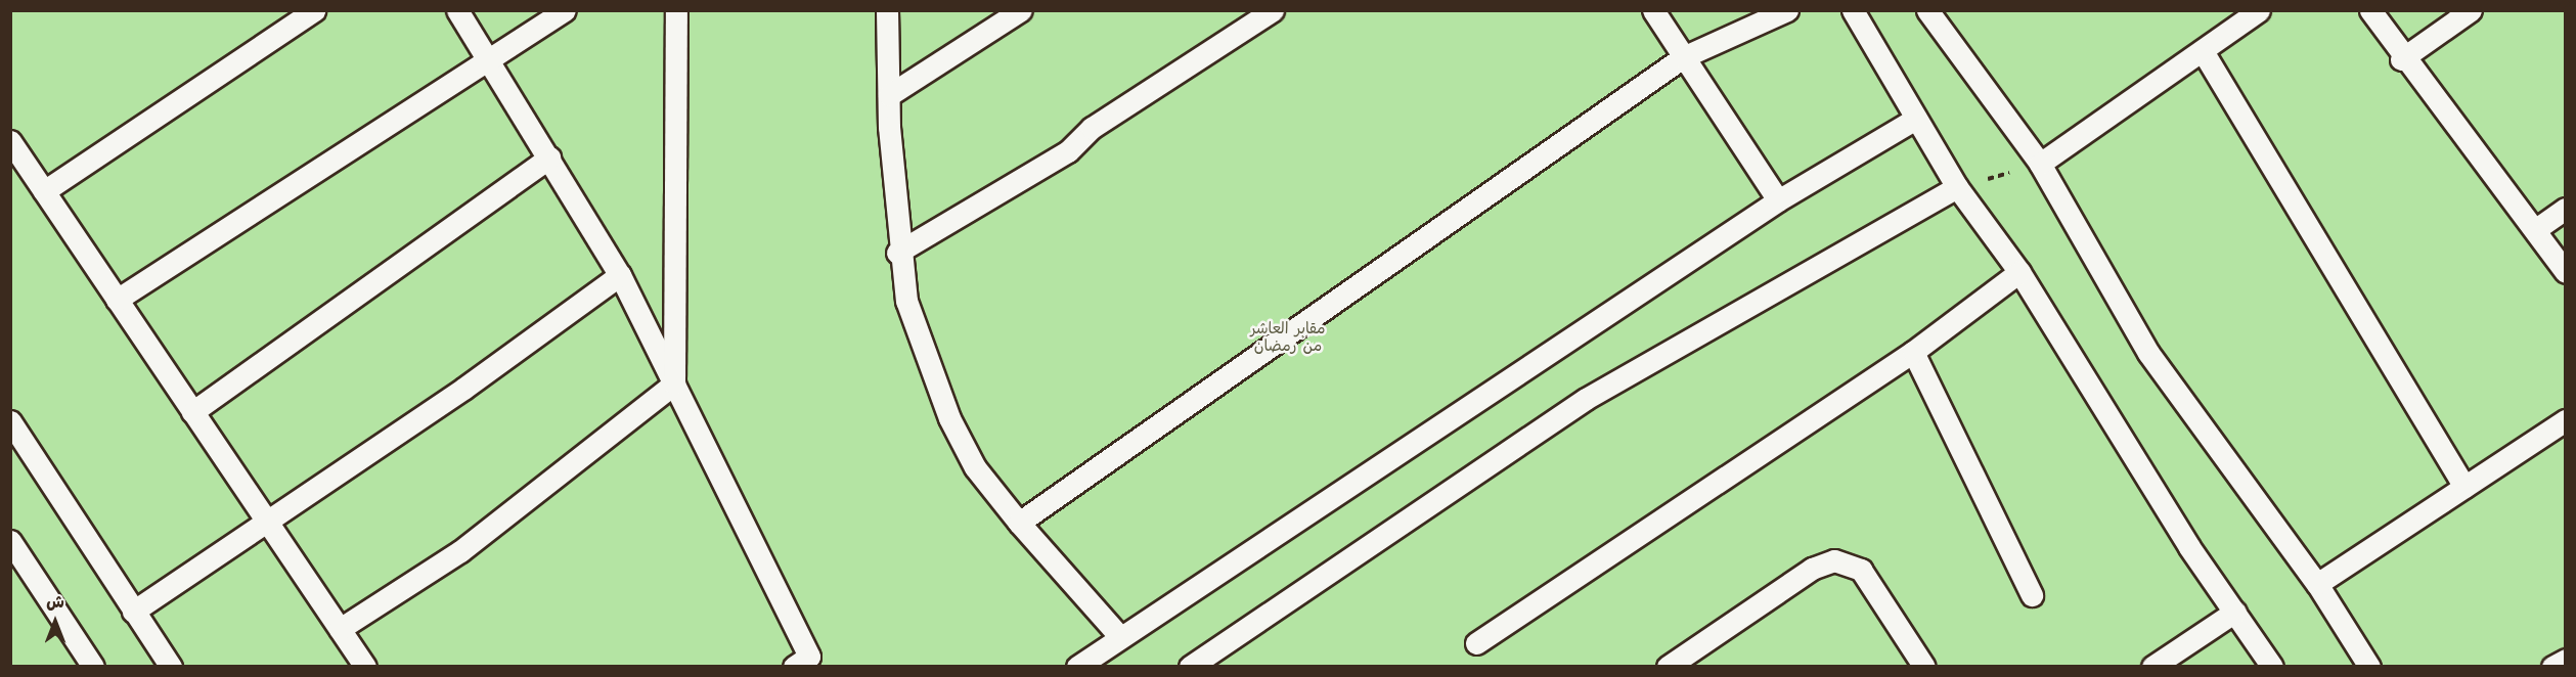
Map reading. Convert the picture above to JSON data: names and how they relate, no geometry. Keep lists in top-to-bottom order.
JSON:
{
  "parks": ["مقابر العاشر من رمضان"],
  "north": "top"
}
